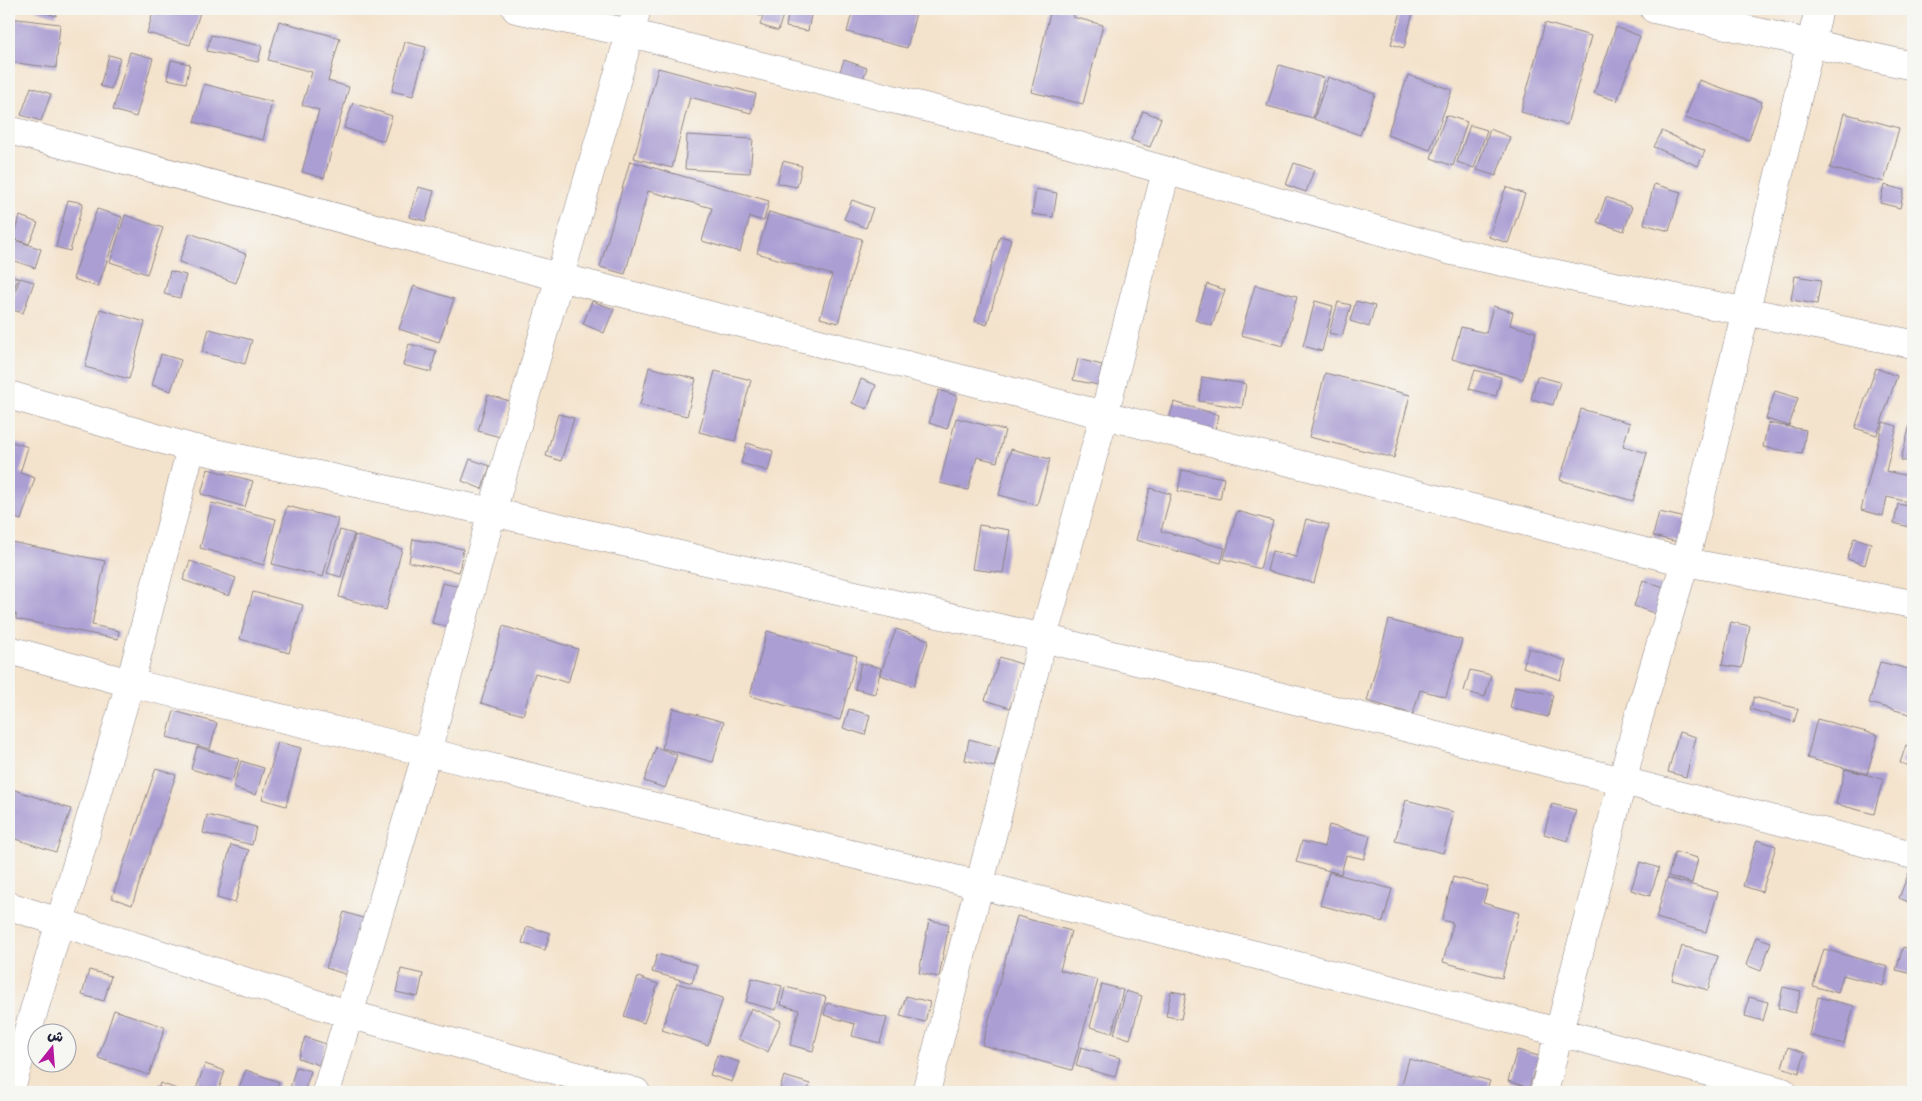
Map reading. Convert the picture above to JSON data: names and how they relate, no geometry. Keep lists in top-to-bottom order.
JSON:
{
  "north": "top"
}
